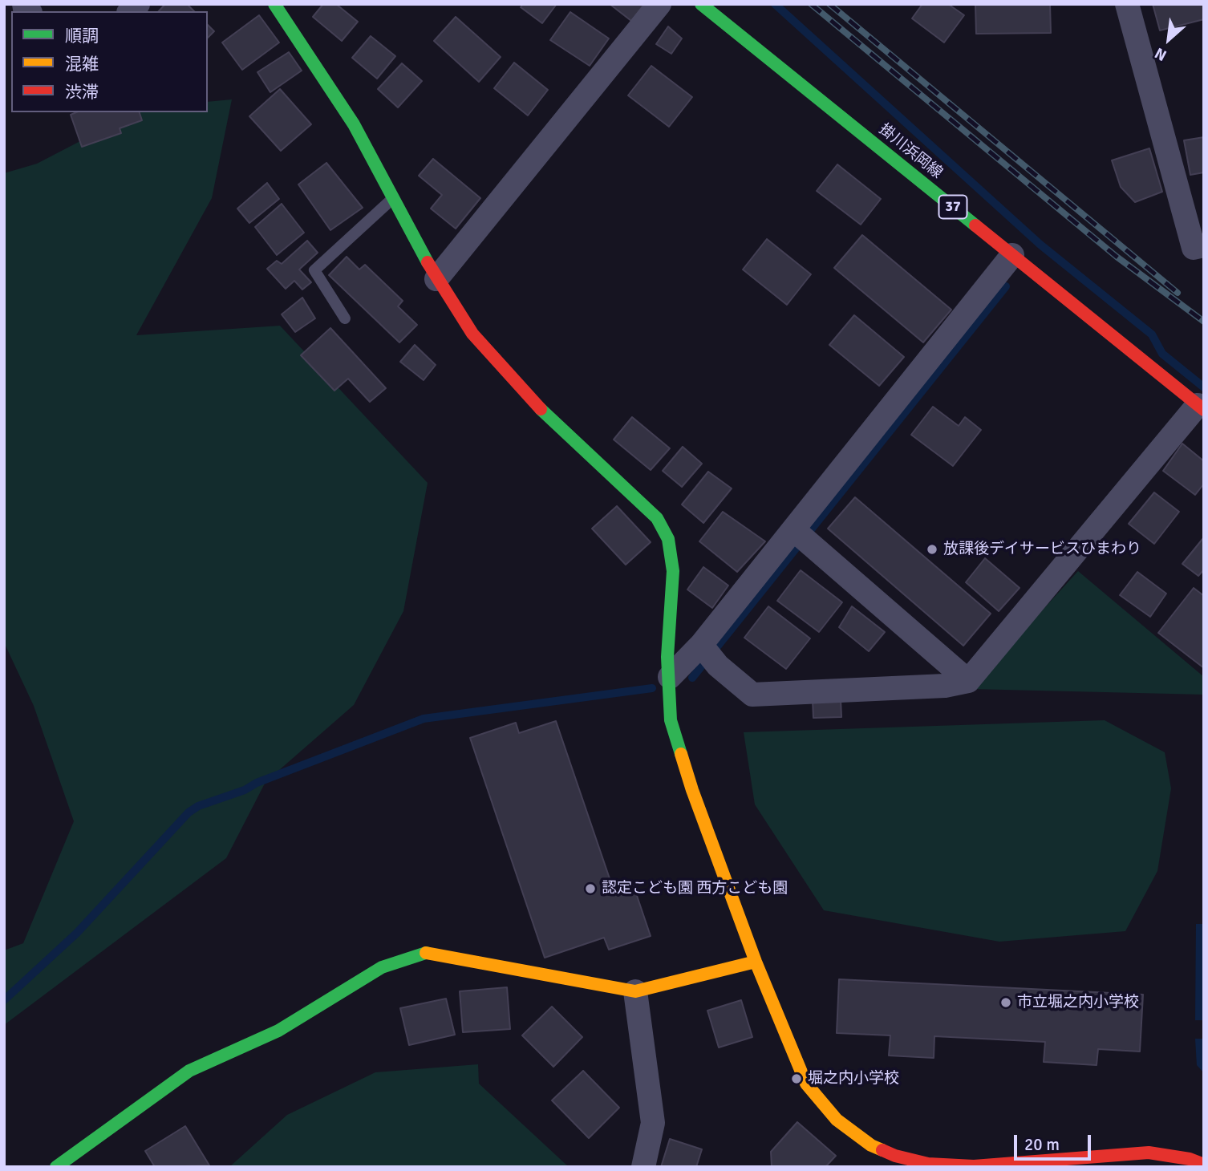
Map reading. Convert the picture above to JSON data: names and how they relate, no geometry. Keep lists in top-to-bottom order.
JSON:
{
  "streets": {
    "street": ["掛川浜岡線", "37"]
  },
  "places": [
    "放課後デイサービスひまわり",
    "認定こども園 西方こども園",
    "市立堀之内小学校",
    "堀之内小学校"
  ],
  "legend": ["順調", "混雑", "渋滞"],
  "scale_bar": "20 m",
  "north": "bottom left"
}
